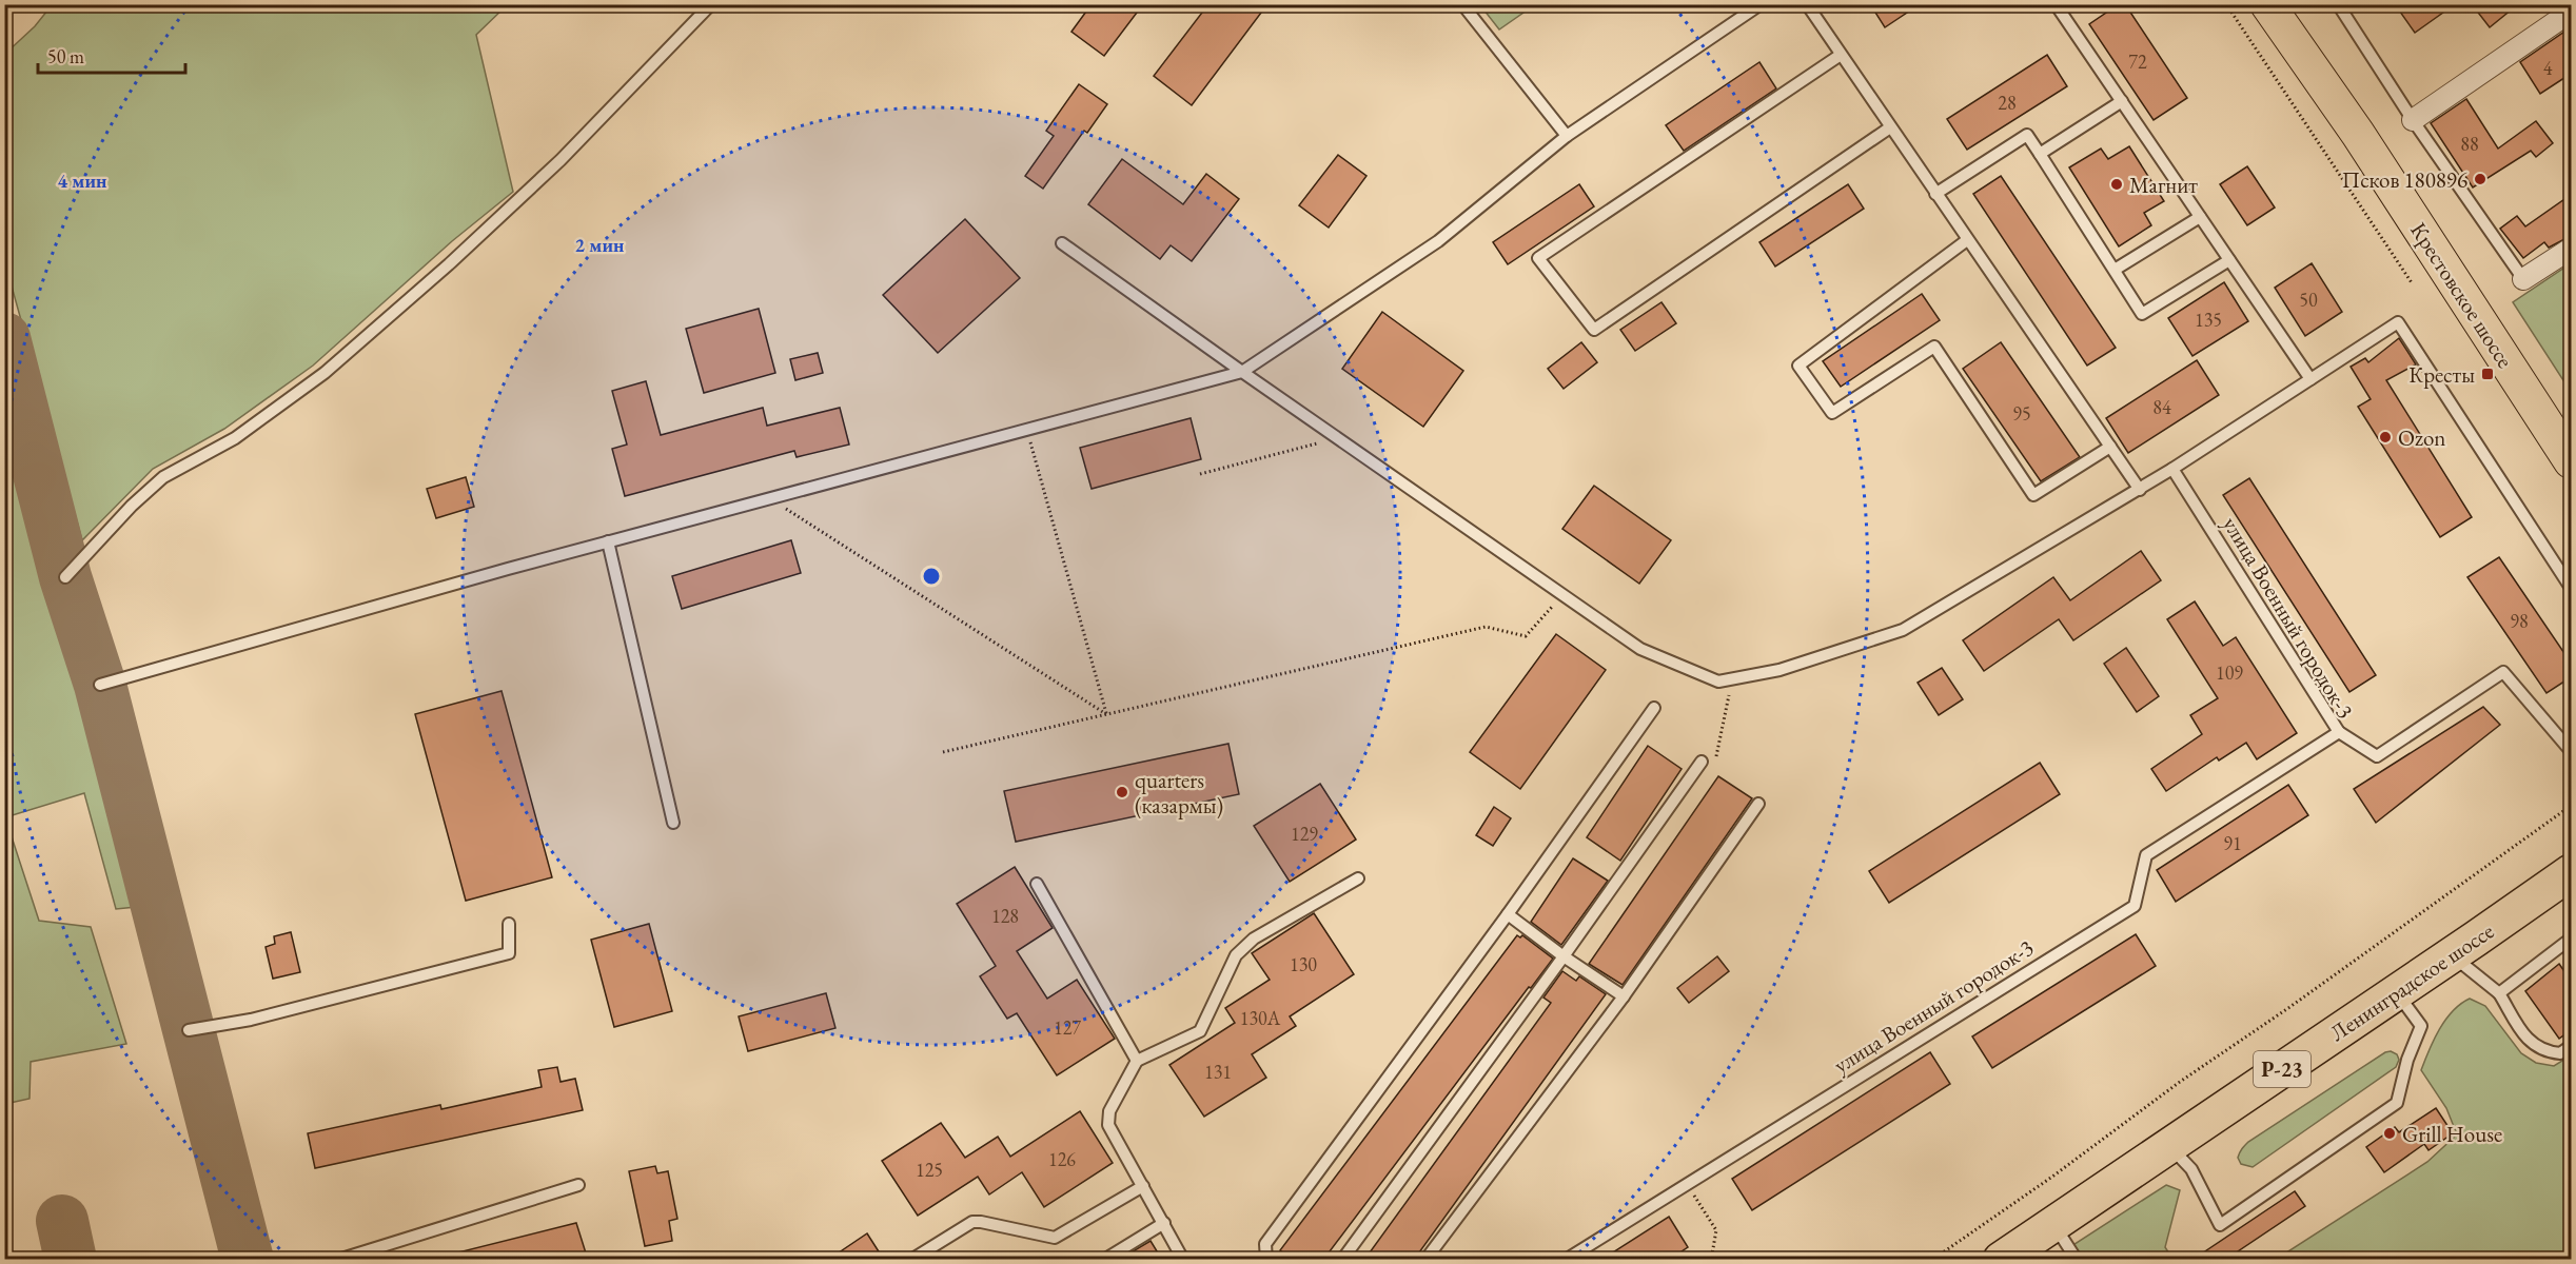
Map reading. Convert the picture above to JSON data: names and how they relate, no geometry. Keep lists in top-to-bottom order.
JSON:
{
  "streets": {
    "highway": ["Ленинградское шоссе", "Р-23"],
    "main road": ["Крестовское шоссе"],
    "lane": ["улица Военный городок-3"]
  },
  "places": {
    "other": [
      "Псков 180896",
      "Магнит",
      "Ozon",
      "quarters (казармы)",
      "Grill House"
    ],
    "transit": ["Кресты"]
  },
  "house_numbers": [
    "72",
    "4",
    "28",
    "88",
    "50",
    "135",
    "84",
    "95",
    "98",
    "109",
    "129",
    "91",
    "128",
    "130",
    "130А",
    "127",
    "131",
    "126",
    "125"
  ],
  "scale_bar": "50 m",
  "rings": ["4 мин", "2 мин"]
}
